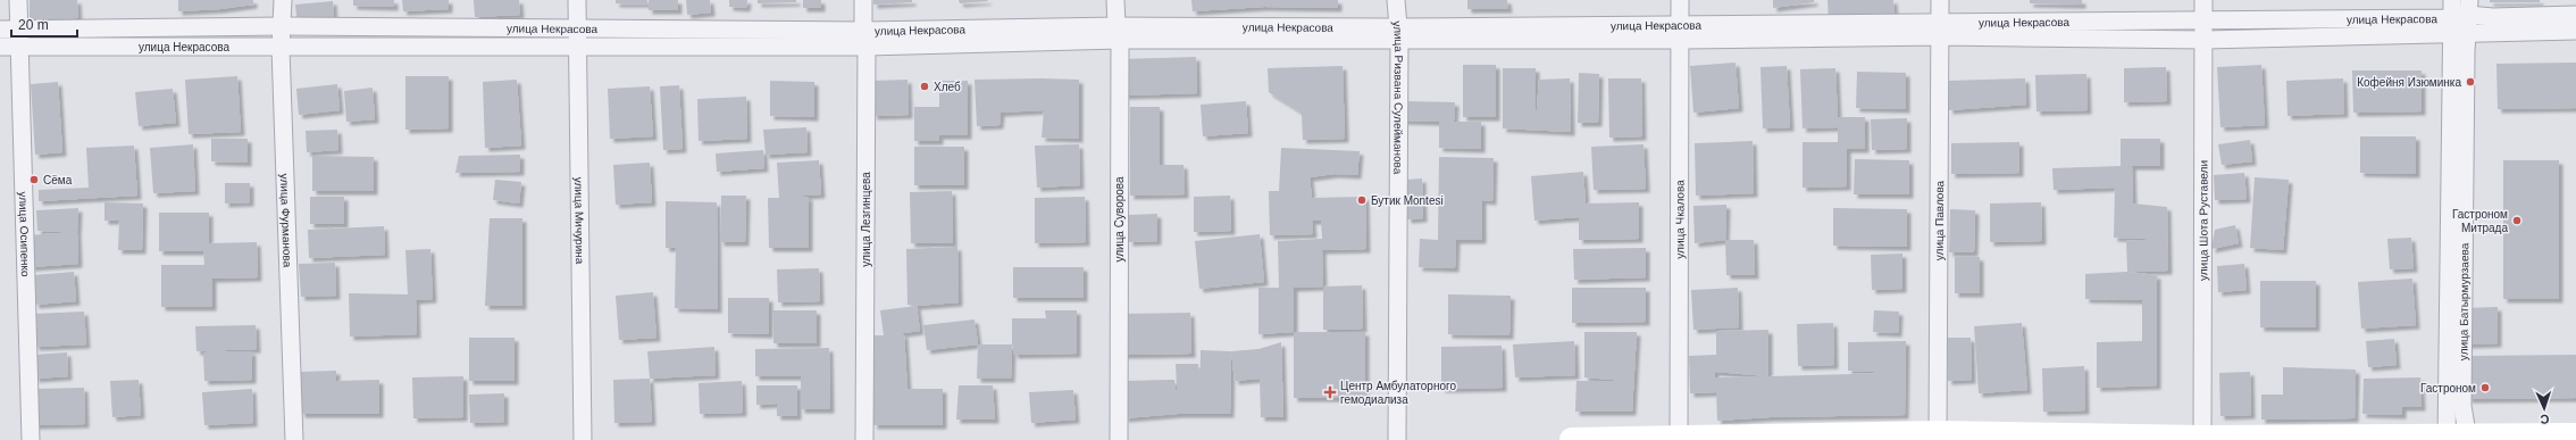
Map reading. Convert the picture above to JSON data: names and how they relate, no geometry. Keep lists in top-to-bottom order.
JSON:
{
  "streets": {
    "street": [
      "улица Некрасова",
      "улица Ризвана Сулейманова",
      "улица Фурманова",
      "улица Мичурина",
      "улица Лезгинцева",
      "улица Суворова",
      "улица Чкалова",
      "улица Павлова",
      "улица Шота Руставели",
      "улица Осипенко",
      "улица Батырмурзаева"
    ]
  },
  "crossings": [
    ["улица Некрасова", "улица Ризвана Сулейманова"],
    ["улица Некрасова", "улица Фурманова"],
    ["улица Некрасова", "улица Мичурина"],
    ["улица Некрасова", "улица Лезгинцева"],
    ["улица Некрасова", "улица Суворова"],
    ["улица Некрасова", "улица Чкалова"],
    ["улица Некрасова", "улица Павлова"],
    ["улица Некрасова", "улица Шота Руставели"],
    ["улица Некрасова", "улица Осипенко"],
    ["улица Некрасова", "улица Батырмурзаева"]
  ],
  "places": {
    "other": [
      "Кофейня Изюминка",
      "Хлеб",
      "Сёма",
      "Бутик Montesi",
      "Гастроном Митрада",
      "Гастроном"
    ],
    "health": ["Центр Амбулаторного гемодиализа"]
  },
  "scale_bar": "20 m",
  "north": "bottom"
}
